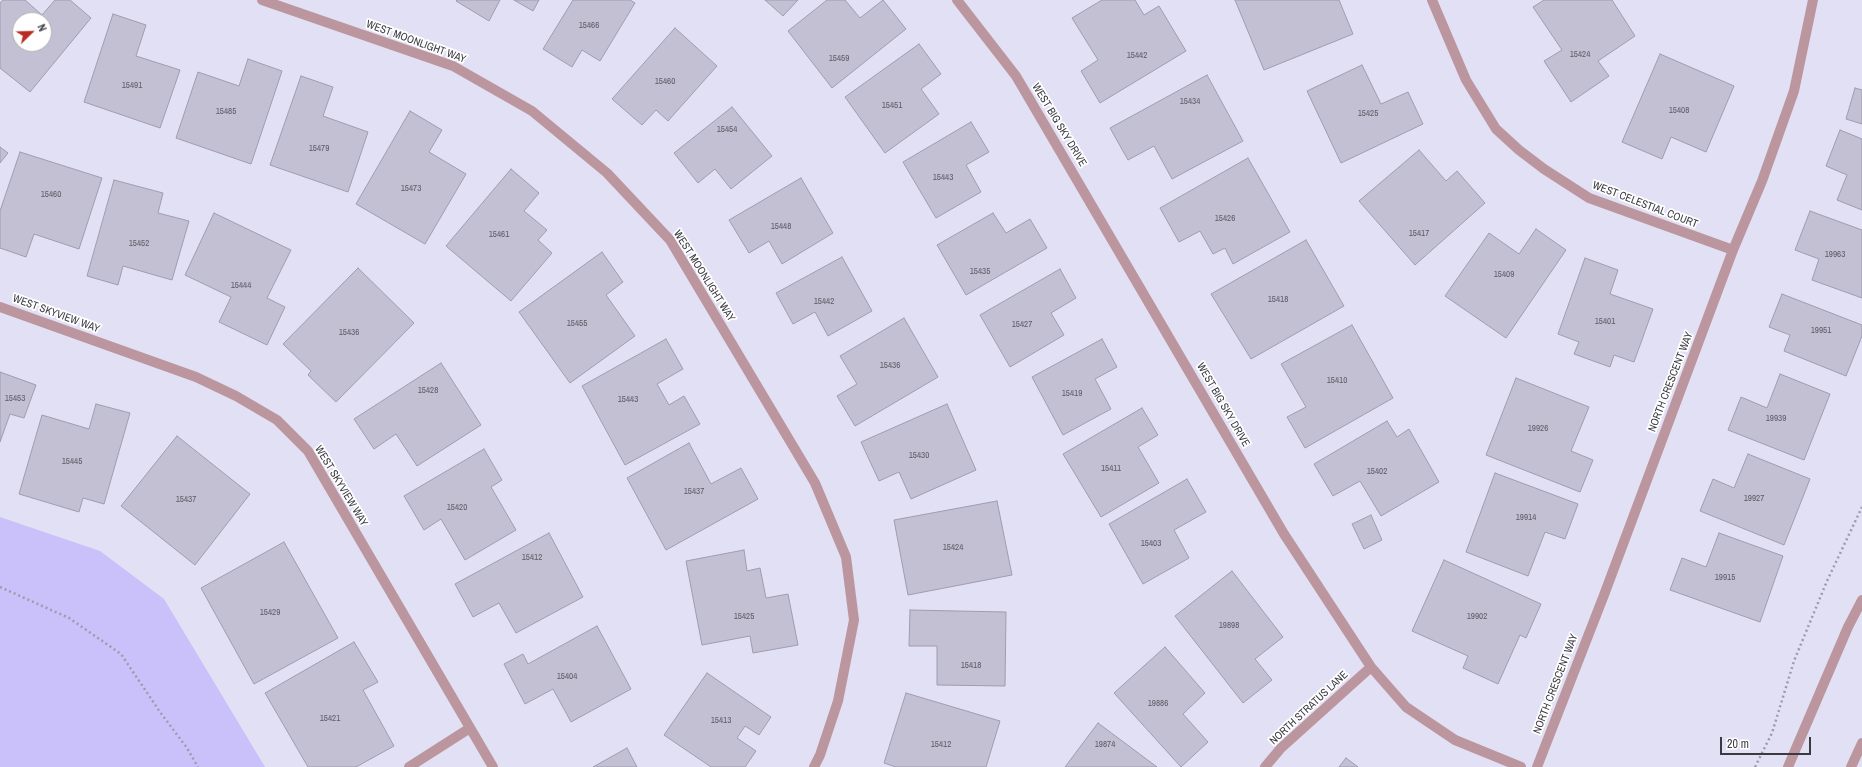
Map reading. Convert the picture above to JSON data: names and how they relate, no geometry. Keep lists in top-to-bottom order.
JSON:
{
  "streets": {
    "street": [
      "WEST MOONLIGHT WAY",
      "WEST BIG SKY DRIVE",
      "WEST CELESTIAL COURT",
      "WEST SKYVIEW WAY",
      "NORTH CRESCENT WAY",
      "NORTH STRATUS LANE"
    ]
  },
  "crossings": [
    ["WEST BIG SKY DRIVE", "NORTH STRATUS LANE"],
    ["WEST CELESTIAL COURT", "NORTH CRESCENT WAY"]
  ],
  "house_numbers": [
    "15466",
    "15424",
    "15442",
    "15459",
    "15460",
    "15491",
    "15434",
    "15451",
    "15408",
    "15485",
    "15425",
    "15454",
    "15479",
    "15443",
    "15473",
    "15460",
    "15426",
    "15448",
    "15417",
    "15461",
    "15452",
    "19963",
    "15435",
    "15409",
    "15444",
    "15418",
    "15442",
    "15401",
    "15455",
    "15427",
    "19951",
    "15436",
    "15436",
    "15410",
    "15428",
    "15419",
    "15453",
    "15443",
    "19939",
    "19926",
    "15430",
    "15445",
    "15411",
    "15402",
    "15437",
    "19927",
    "15437",
    "15420",
    "19914",
    "15403",
    "15424",
    "15412",
    "19915",
    "15429",
    "15425",
    "19902",
    "19898",
    "15418",
    "15404",
    "19886",
    "15421",
    "15413",
    "15412",
    "19874"
  ],
  "scale_bar": "20 m",
  "north": "top right"
}
